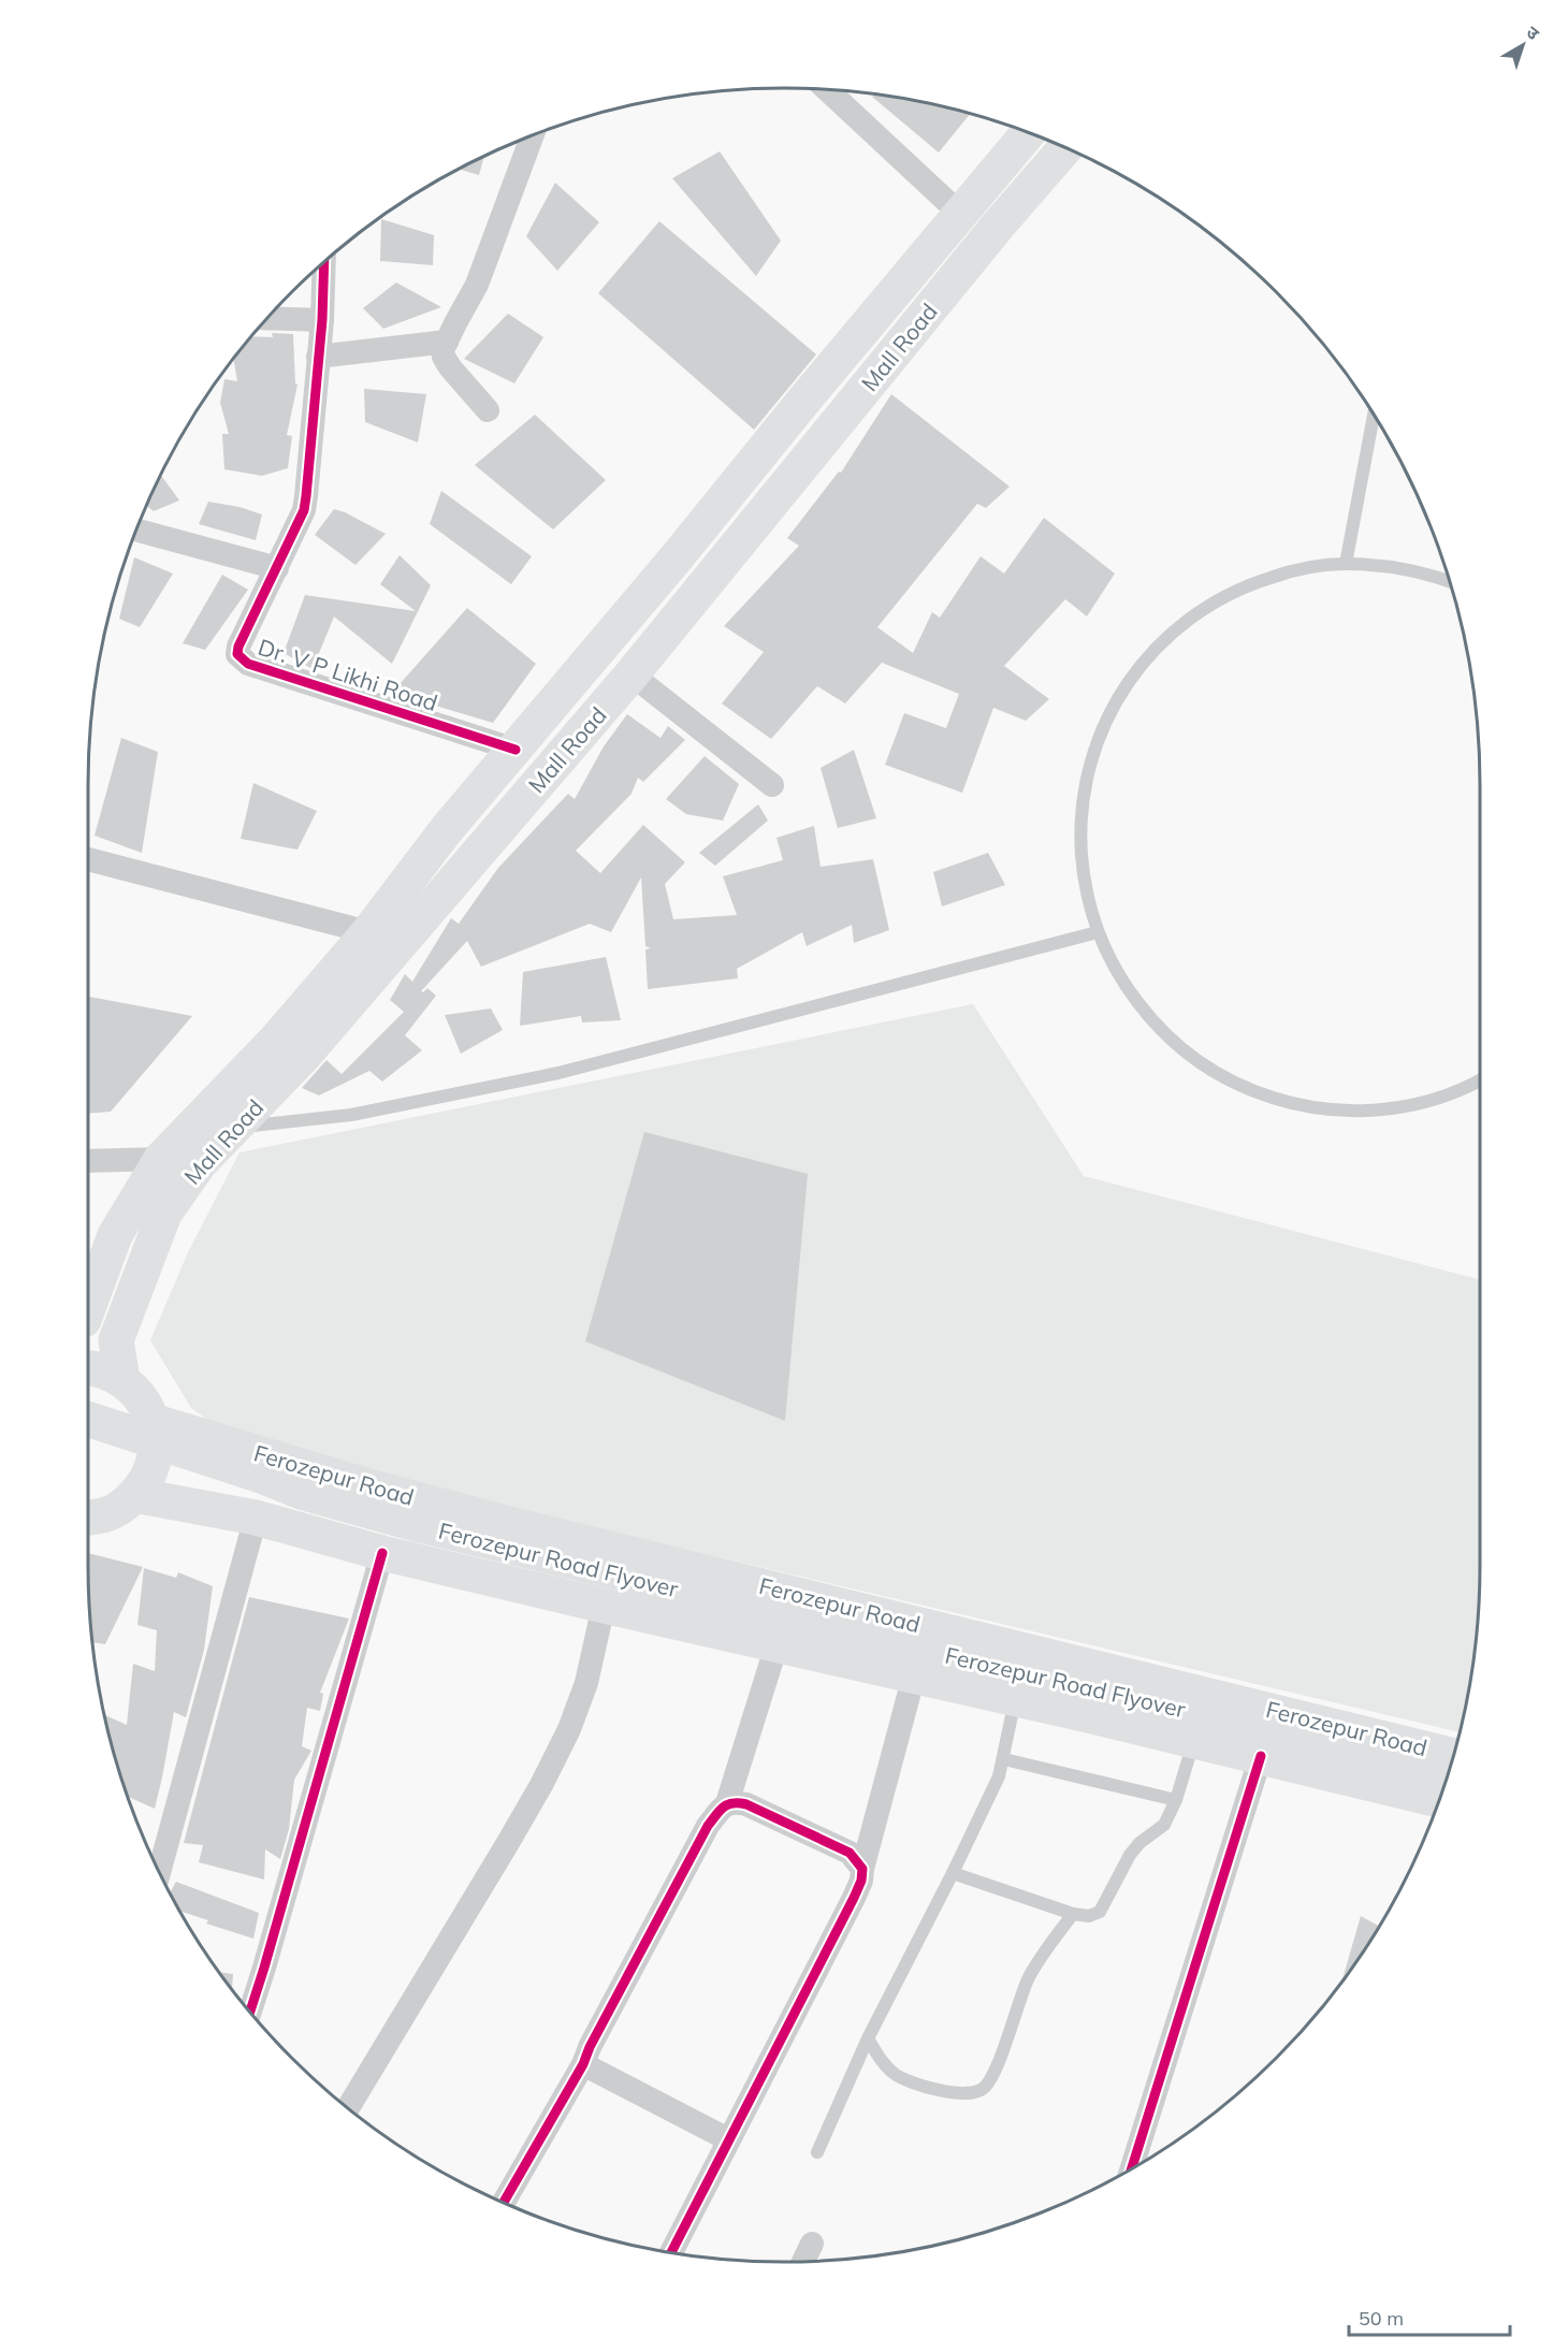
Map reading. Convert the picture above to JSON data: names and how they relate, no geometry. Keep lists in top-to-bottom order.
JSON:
{
  "streets": {
    "main road": ["Mall Road", "Ferozepur Road", "Ferozepur Road Flyover"],
    "street": ["Dr. V P Likhi Road"]
  },
  "crossings": [
    ["Mall Road", "Dr. V P Likhi Road"],
    ["Ferozepur Road", "Ferozepur Road Flyover"]
  ],
  "scale_bar": "50 m",
  "north": "top right"
}
